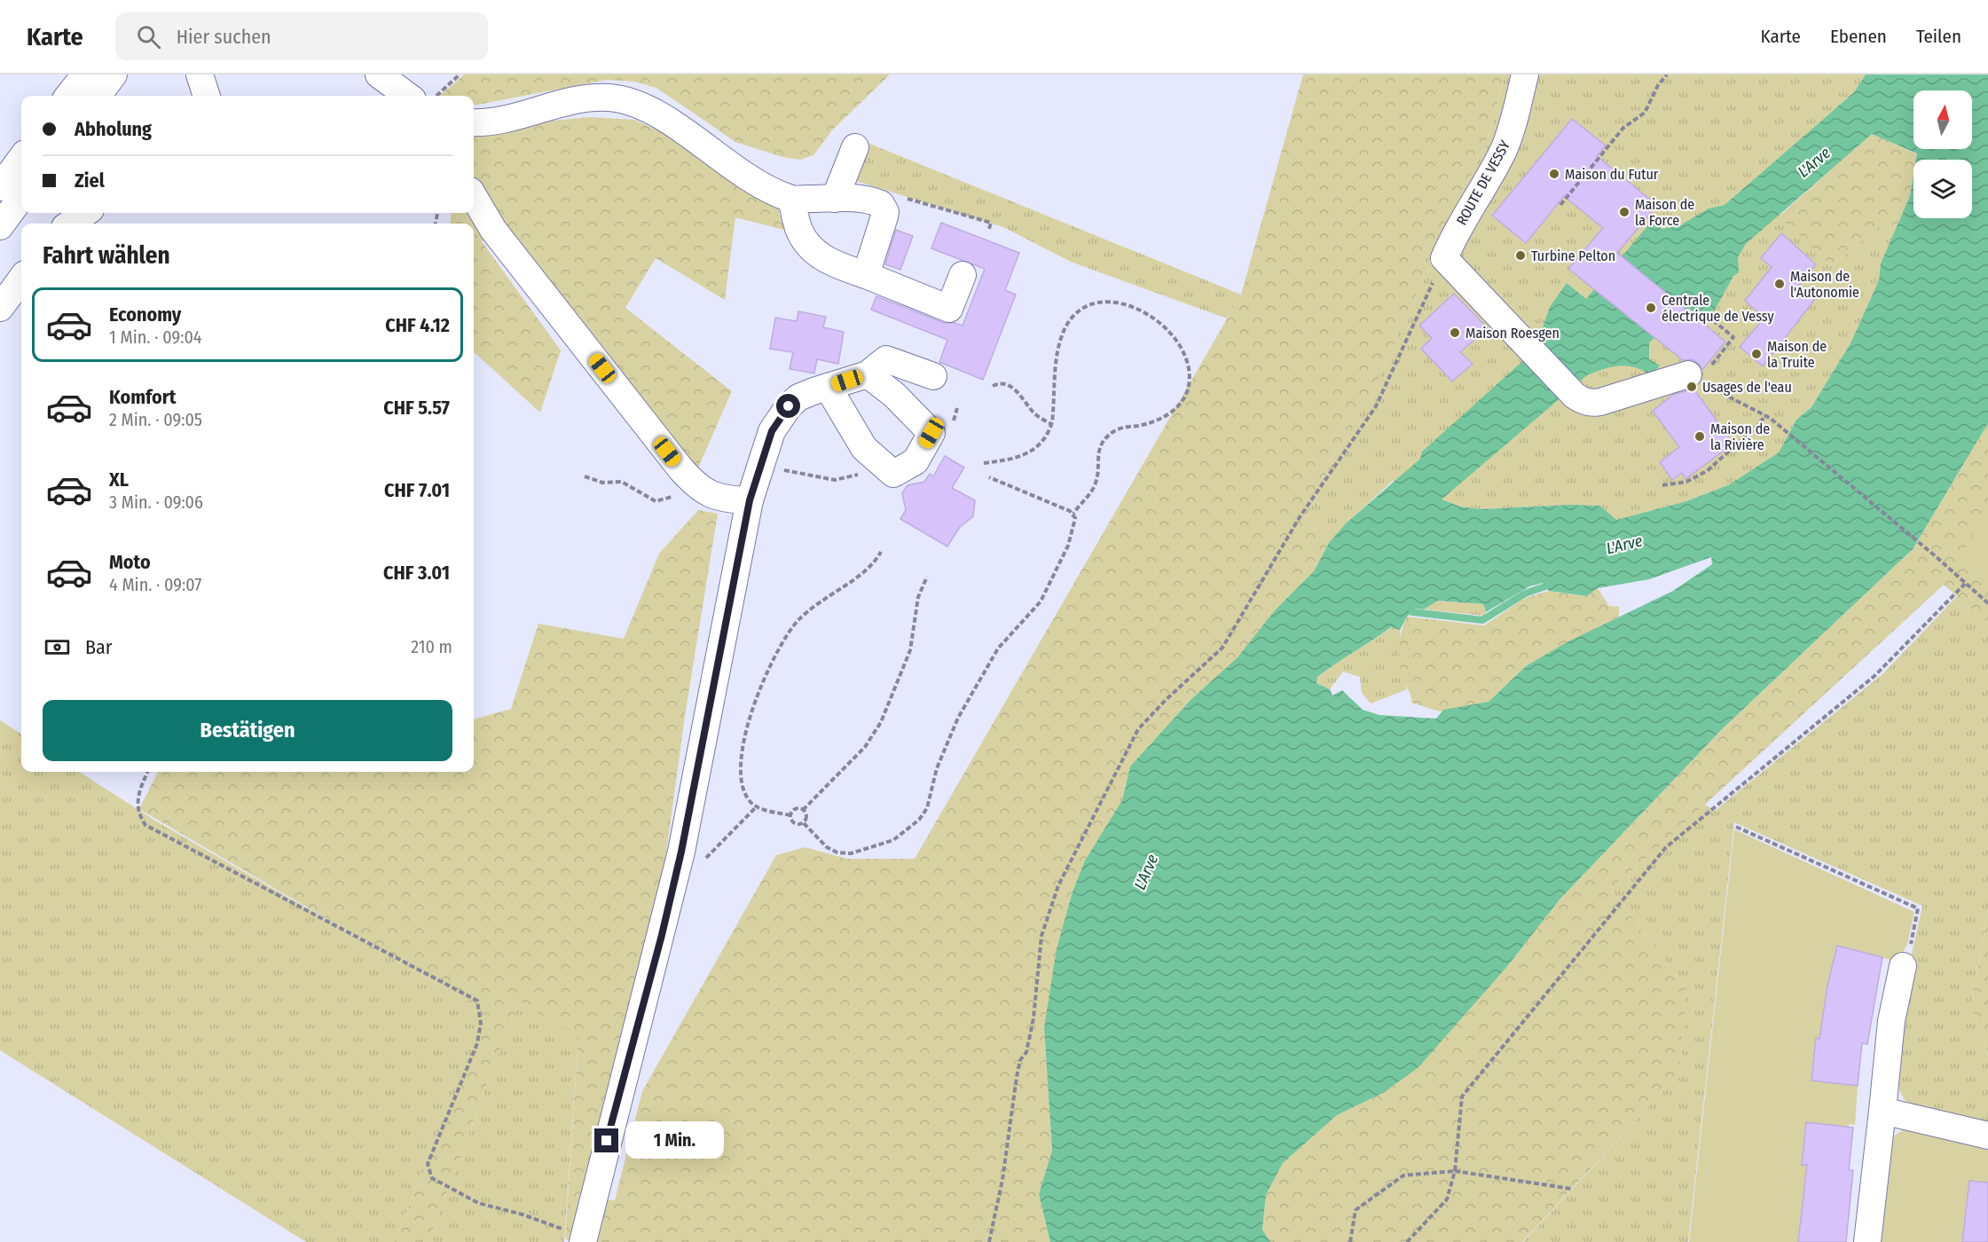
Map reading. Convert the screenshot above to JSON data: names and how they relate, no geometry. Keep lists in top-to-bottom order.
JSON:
{
  "streets": {
    "street": ["ROUTE DE VESSY"]
  },
  "water": ["L'Arve"],
  "places": [
    "Maison du Futur",
    "Maison de la Force",
    "Turbine Pelton",
    "Maison de l'Autonomie",
    "Centrale électrique de Vessy",
    "Maison Roesgen",
    "Maison de la Truite",
    "Usages de l'eau",
    "Maison de la Rivière"
  ],
  "north": "top",
  "page": {
    "header": "Karte",
    "search": "Hier suchen",
    "nav": ["Karte", "Ebenen", "Teilen"],
    "banner": ["Abholung", "Ziel"],
    "heading": "Fahrt wählen",
    "list": [
      {
        "name": "Economy",
        "note": "1 Min. · 09:04",
        "value": "CHF 4.12"
      },
      {
        "name": "Komfort",
        "note": "2 Min. · 09:05",
        "value": "CHF 5.57"
      },
      {
        "name": "XL",
        "note": "3 Min. · 09:06",
        "value": "CHF 7.01"
      },
      {
        "name": "Moto",
        "note": "4 Min. · 09:07",
        "value": "CHF 3.01"
      }
    ],
    "pay": ["Bar", "210 m"],
    "buttons": "Bestätigen",
    "bubble": "1 Min."
  }
}
